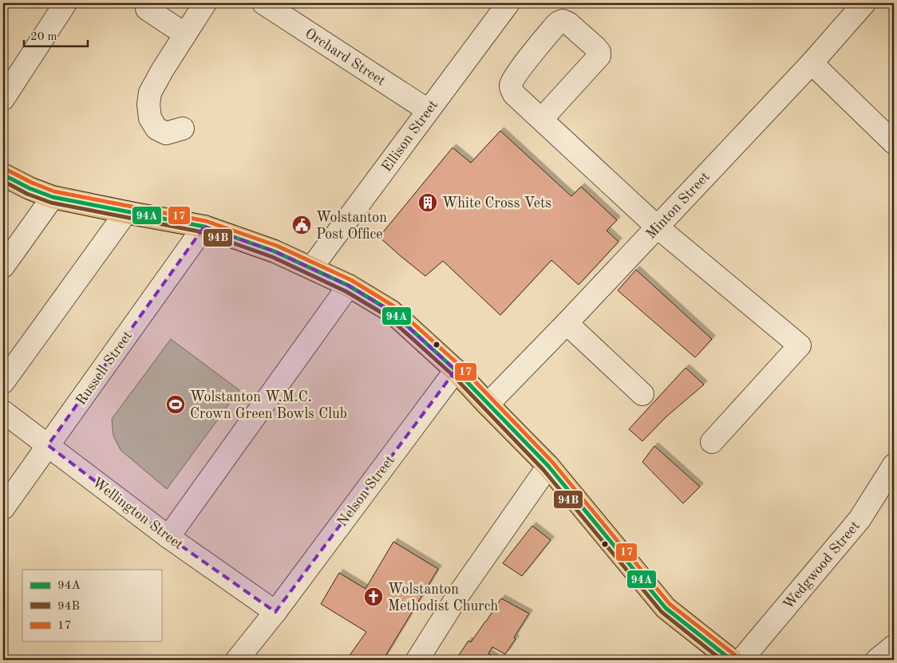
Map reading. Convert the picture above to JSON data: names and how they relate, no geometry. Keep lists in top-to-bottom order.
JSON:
{
  "streets": {
    "street": [
      "Orchard Street",
      "Ellison Street",
      "Minton Street",
      "Russell Street",
      "Nelson Street",
      "Wellington Street",
      "Wedgwood Street"
    ]
  },
  "crossings": [
    ["Orchard Street", "Ellison Street"],
    ["Russell Street", "Wellington Street"],
    ["Nelson Street", "Wellington Street"]
  ],
  "places": {
    "building": ["White Cross Vets"],
    "public building": ["Wolstanton Post Office"],
    "sports": ["Wolstanton W.M.C. Crown Green Bowls Club"],
    "church": ["Wolstanton Methodist Church"]
  },
  "lines": ["transit line 17", "transit line 94A", "transit line 94B"],
  "legend": ["94A", "94B", "17"],
  "scale_bar": "20 m"
}
